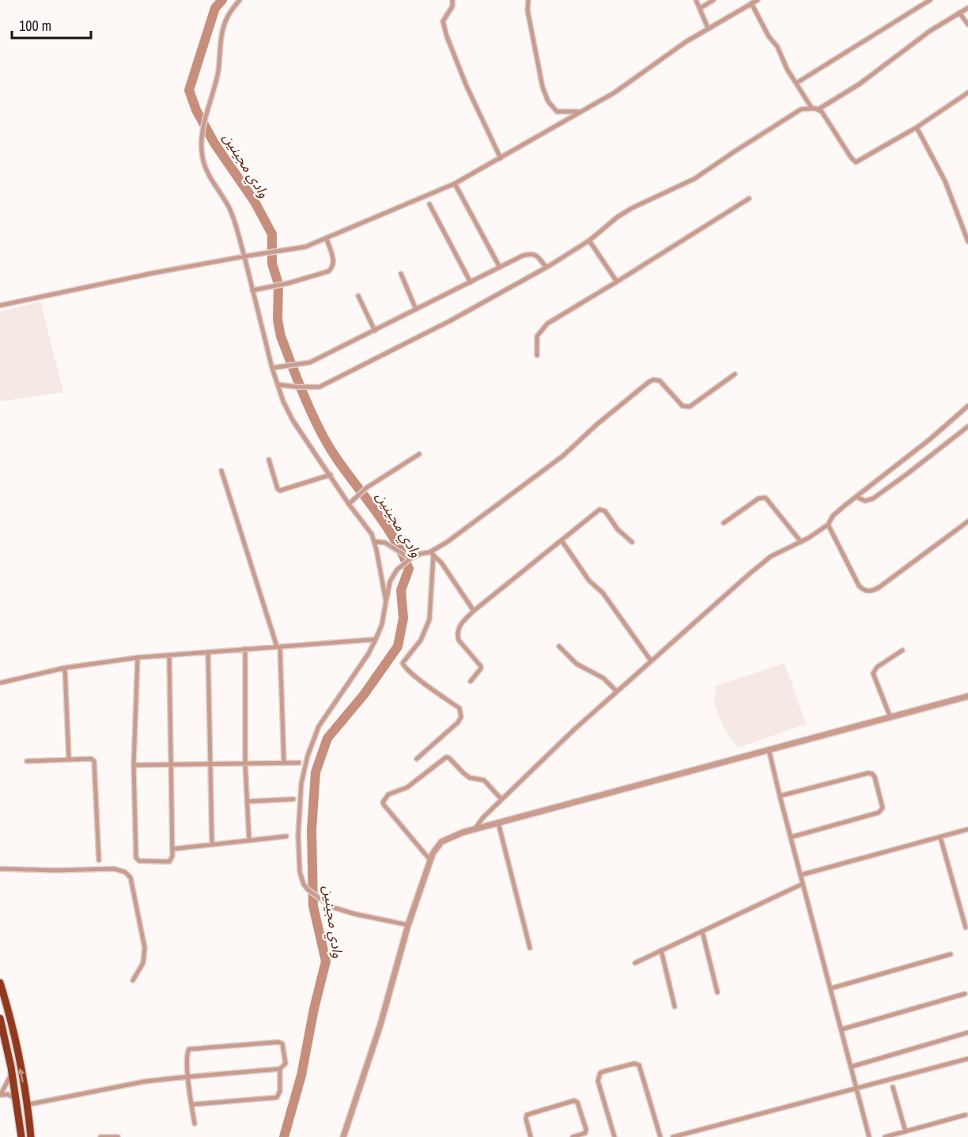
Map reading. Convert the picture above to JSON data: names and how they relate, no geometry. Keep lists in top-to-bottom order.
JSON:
{
  "water": ["وادي مجينين"],
  "scale_bar": "100 m"
}
